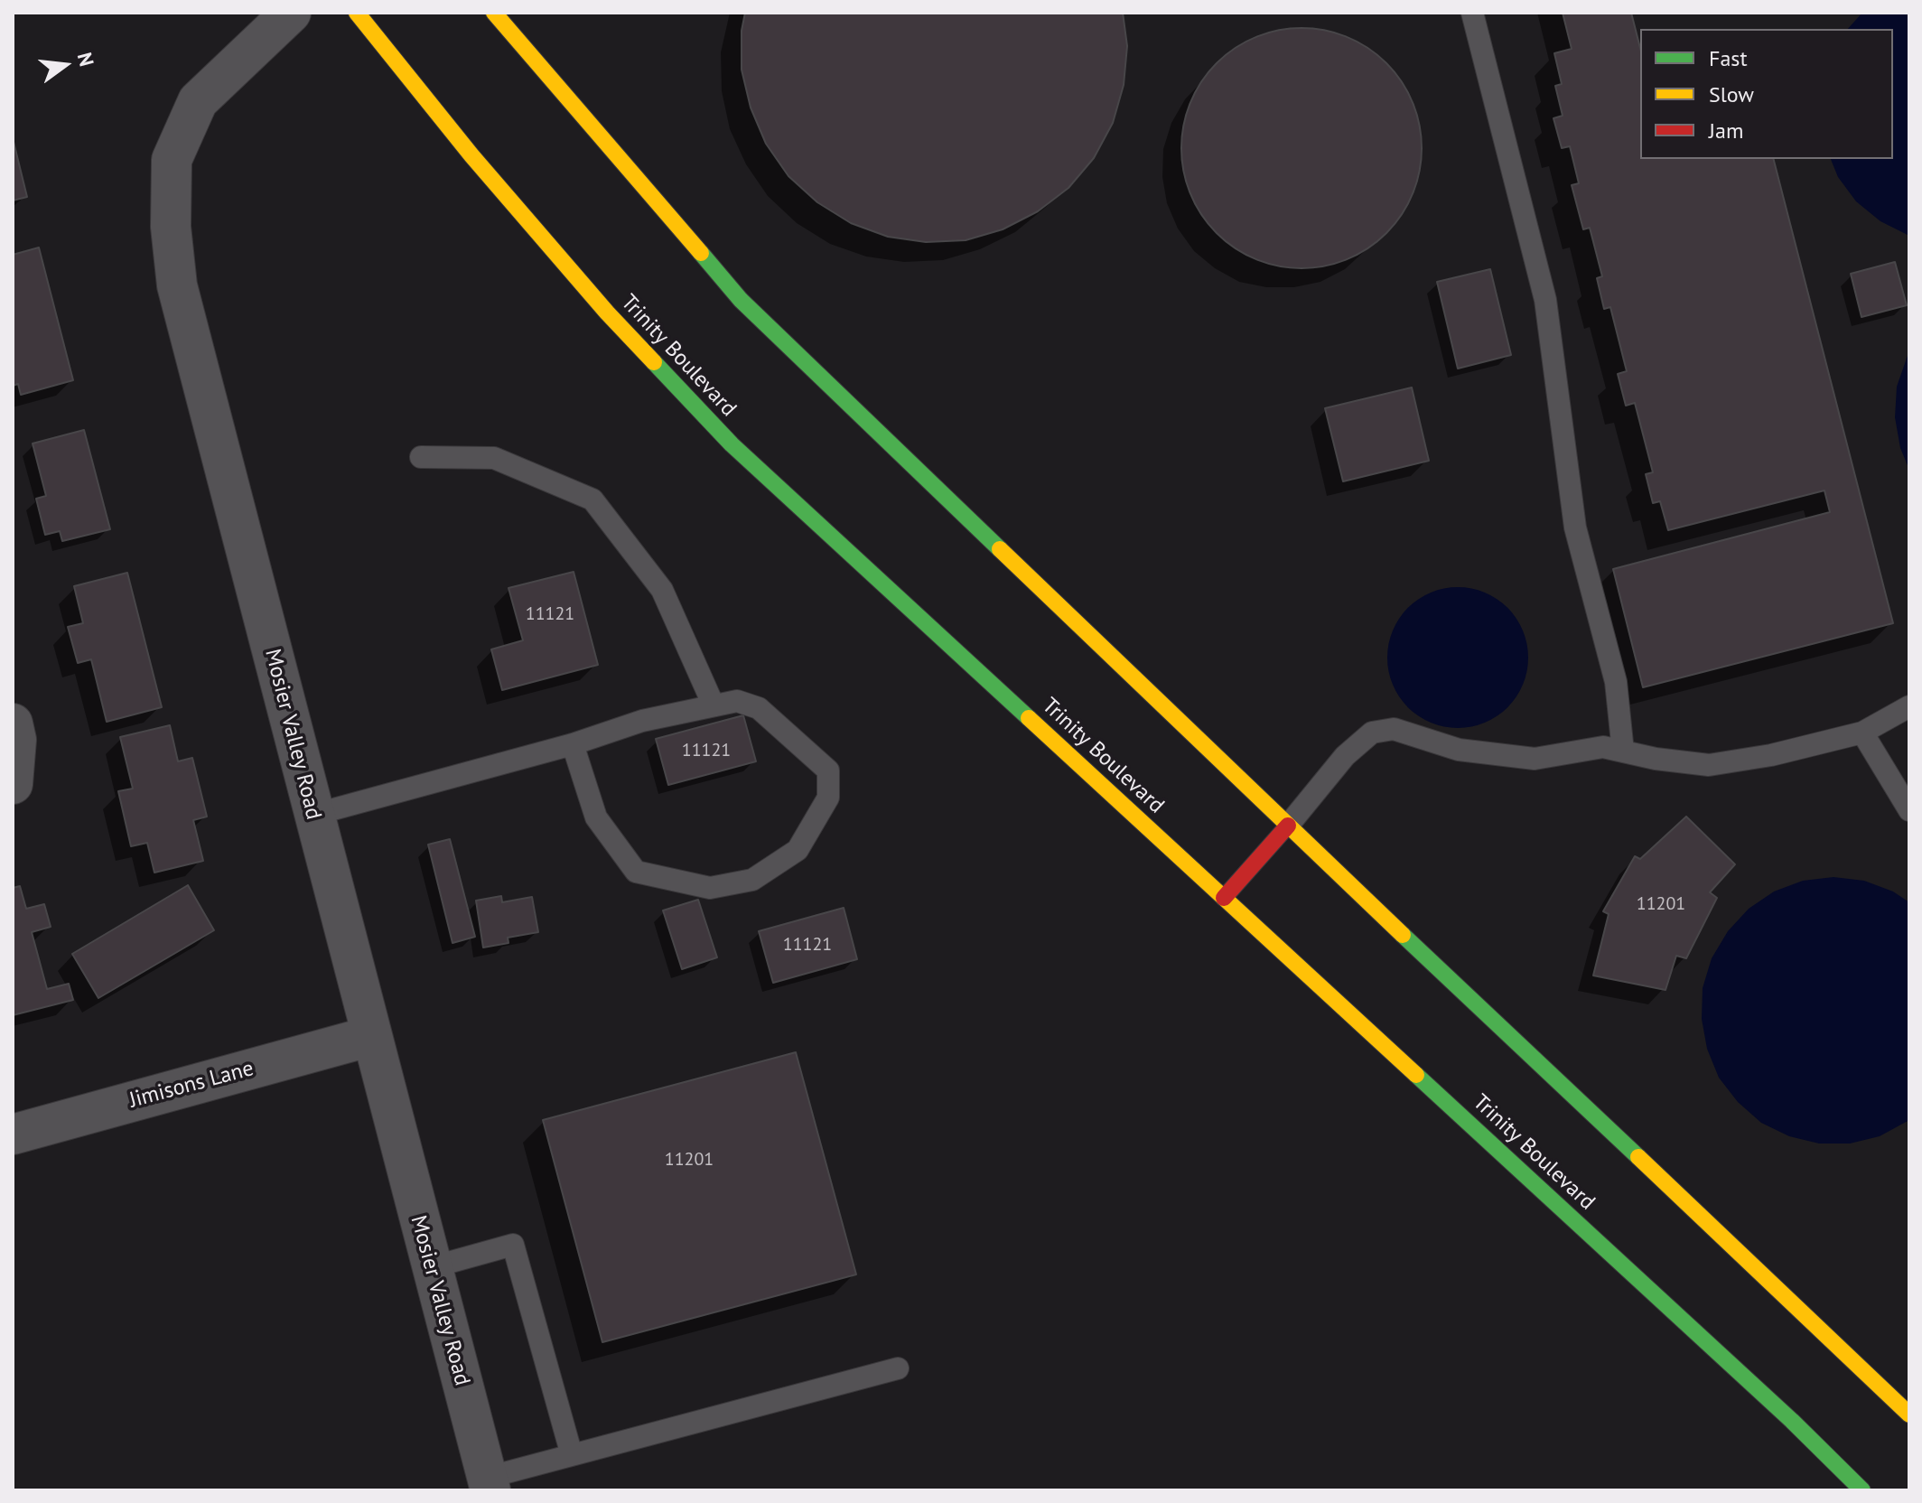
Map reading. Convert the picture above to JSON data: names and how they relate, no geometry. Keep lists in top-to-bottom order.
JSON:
{
  "streets": {
    "main road": ["Trinity Boulevard"],
    "street": ["Mosier Valley Road", "Jimisons Lane"]
  },
  "crossings": [
    ["Mosier Valley Road", "Jimisons Lane"]
  ],
  "house_numbers": [
    "11121",
    "11121",
    "11201",
    "11121",
    "11201"
  ],
  "legend": ["Fast", "Slow", "Jam"],
  "north": "right"
}
